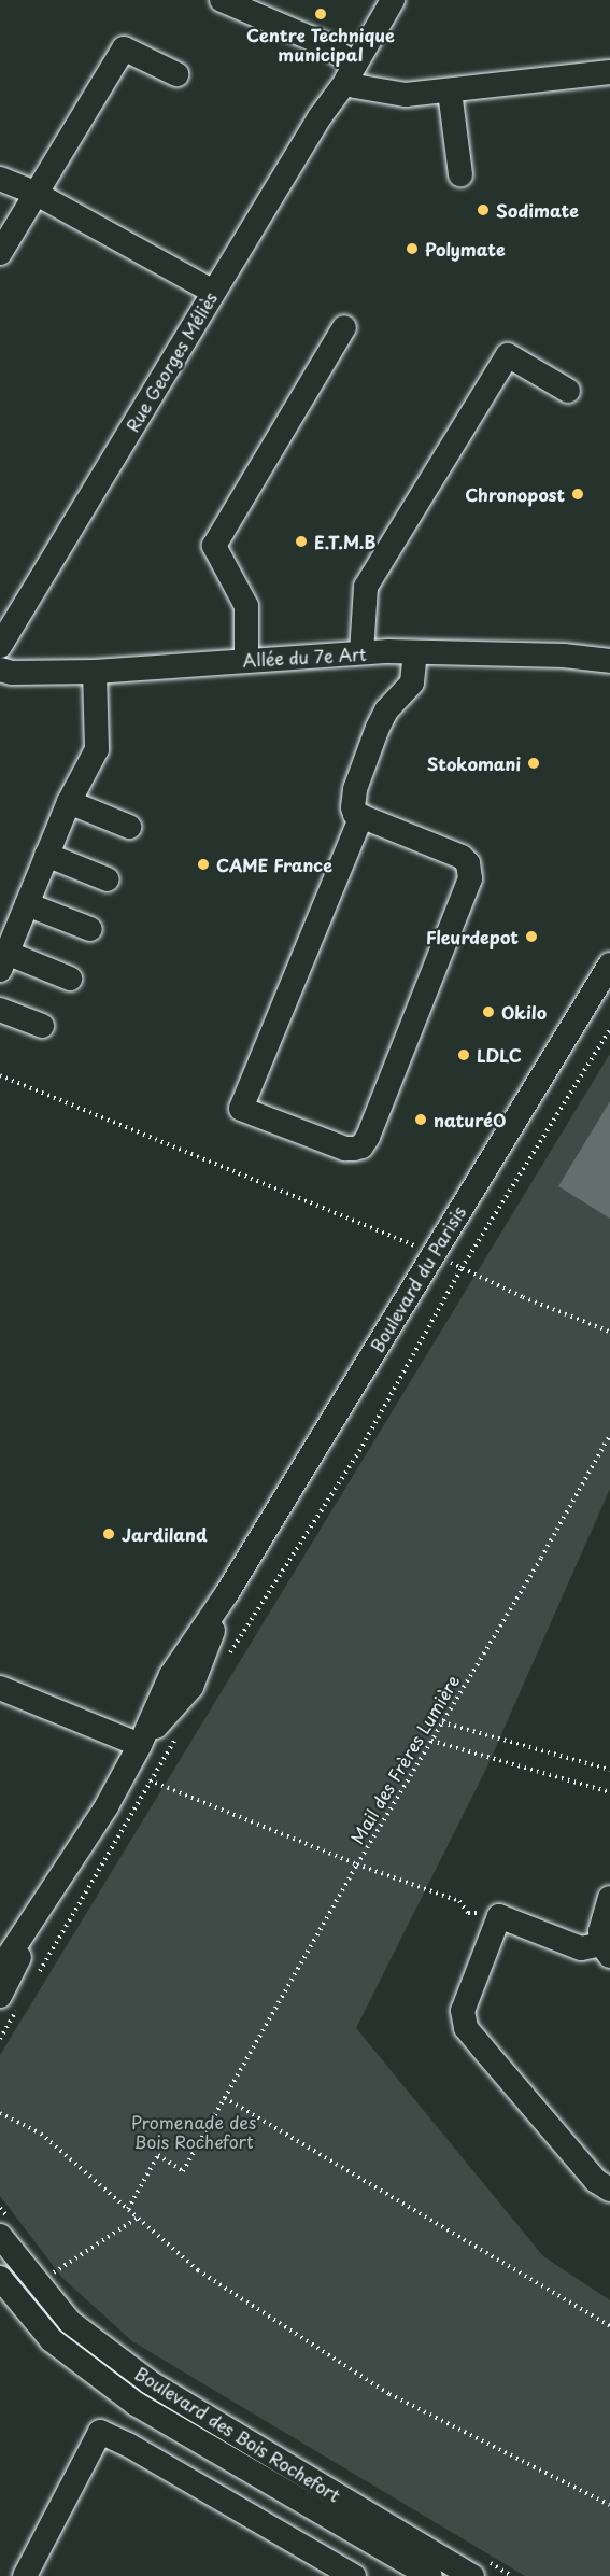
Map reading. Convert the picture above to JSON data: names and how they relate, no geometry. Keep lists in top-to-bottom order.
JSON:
{
  "streets": {
    "street": [
      "Rue Georges Méliès",
      "Allée du 7e Art",
      "Boulevard du Parisis",
      "Boulevard des Bois Rochefort"
    ],
    "path": ["Mail des Frères Lumière"]
  },
  "parks": ["Promenade des Bois Rochefort"],
  "places": [
    "Centre Technique municipal",
    "Sodimate",
    "Polymate",
    "Chronopost",
    "E.T.M.B",
    "Stokomani",
    "CAME France",
    "Fleurdepot",
    "Okilo",
    "LDLC",
    "naturéO",
    "Jardiland"
  ]
}
